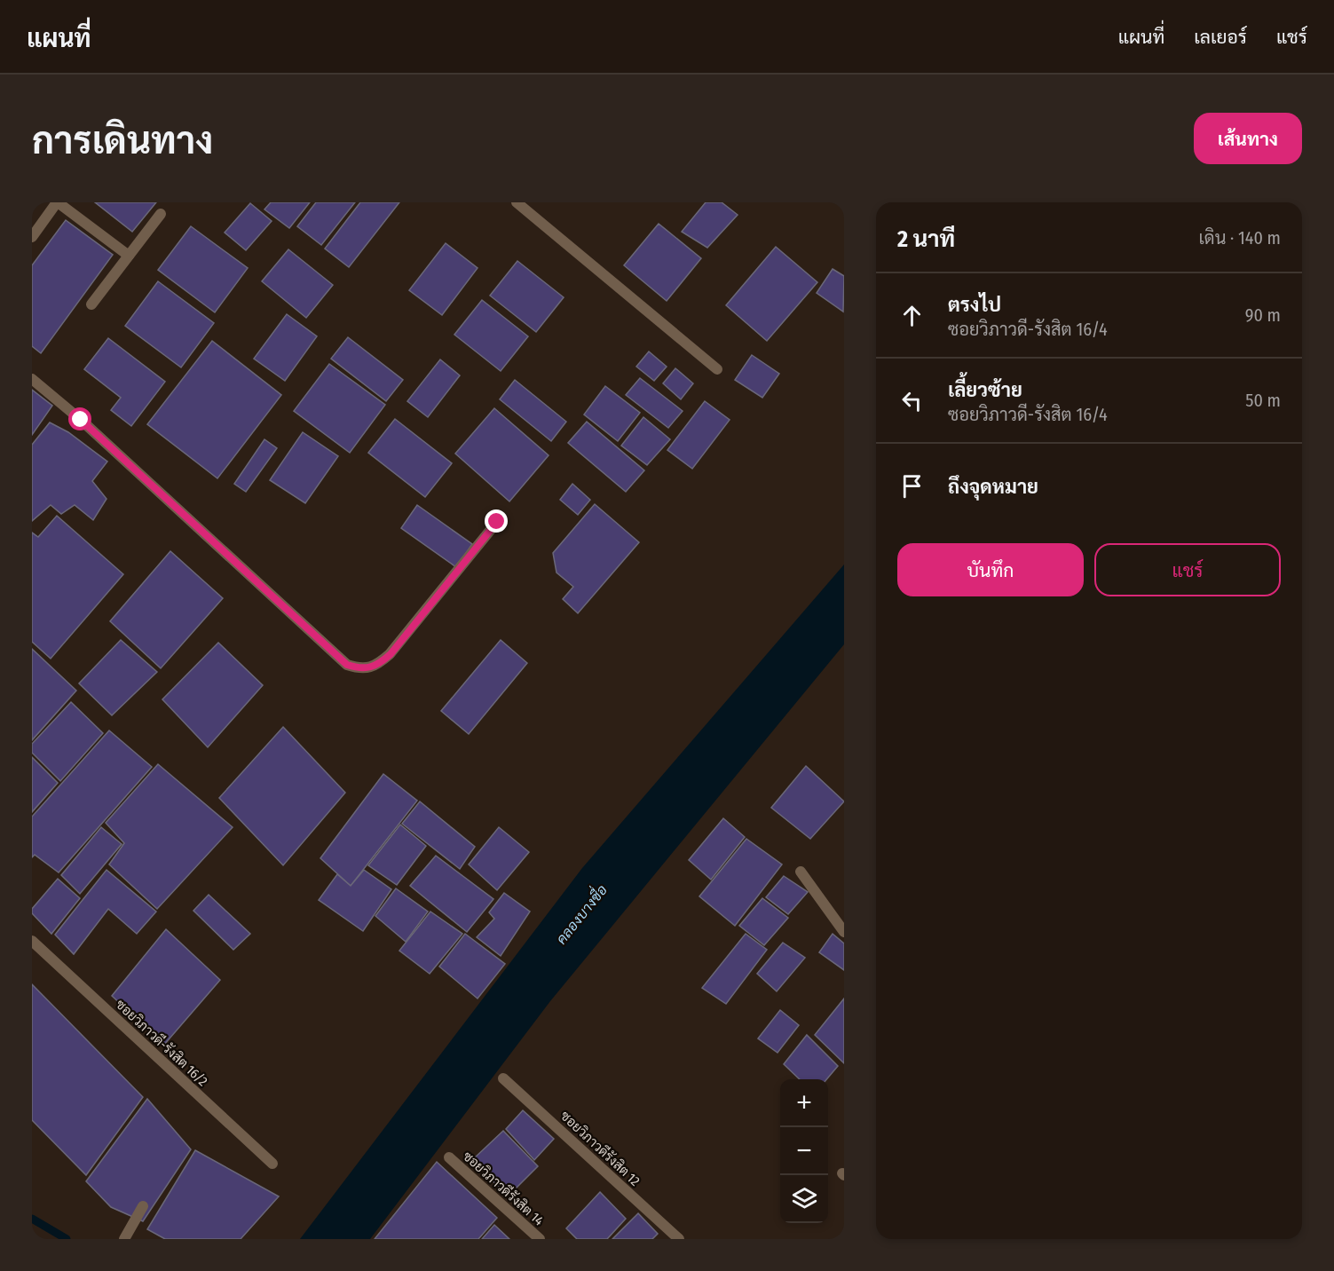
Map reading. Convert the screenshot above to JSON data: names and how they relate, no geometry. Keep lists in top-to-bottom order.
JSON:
{
  "streets": {
    "street": ["ซอยวิภาวดี-รังสิต 16/2", "ซอยวิภาวดีรังสิต 12", "ซอยวิภาวดีรังสิต 14"]
  },
  "water": ["คลองบางซื่อ"],
  "page": {
    "header": "แผนที่",
    "nav": ["แผนที่", "เลเยอร์", "แชร์"],
    "buttons": [
      "เส้นทาง",
      ["บันทึก", "แชร์"]
    ],
    "title": "การเดินทาง",
    "heading": ["2 นาที", "เดิน · 140 m"],
    "list": [
      ["ตรงไป", "ซอยวิภาวดี-รังสิต 16/4", "90 m"],
      ["เลี้ยวซ้าย", "ซอยวิภาวดี-รังสิต 16/4", "50 m"],
      "ถึงจุดหมาย"
    ],
    "map_buttons": ["+", "−"]
  }
}
